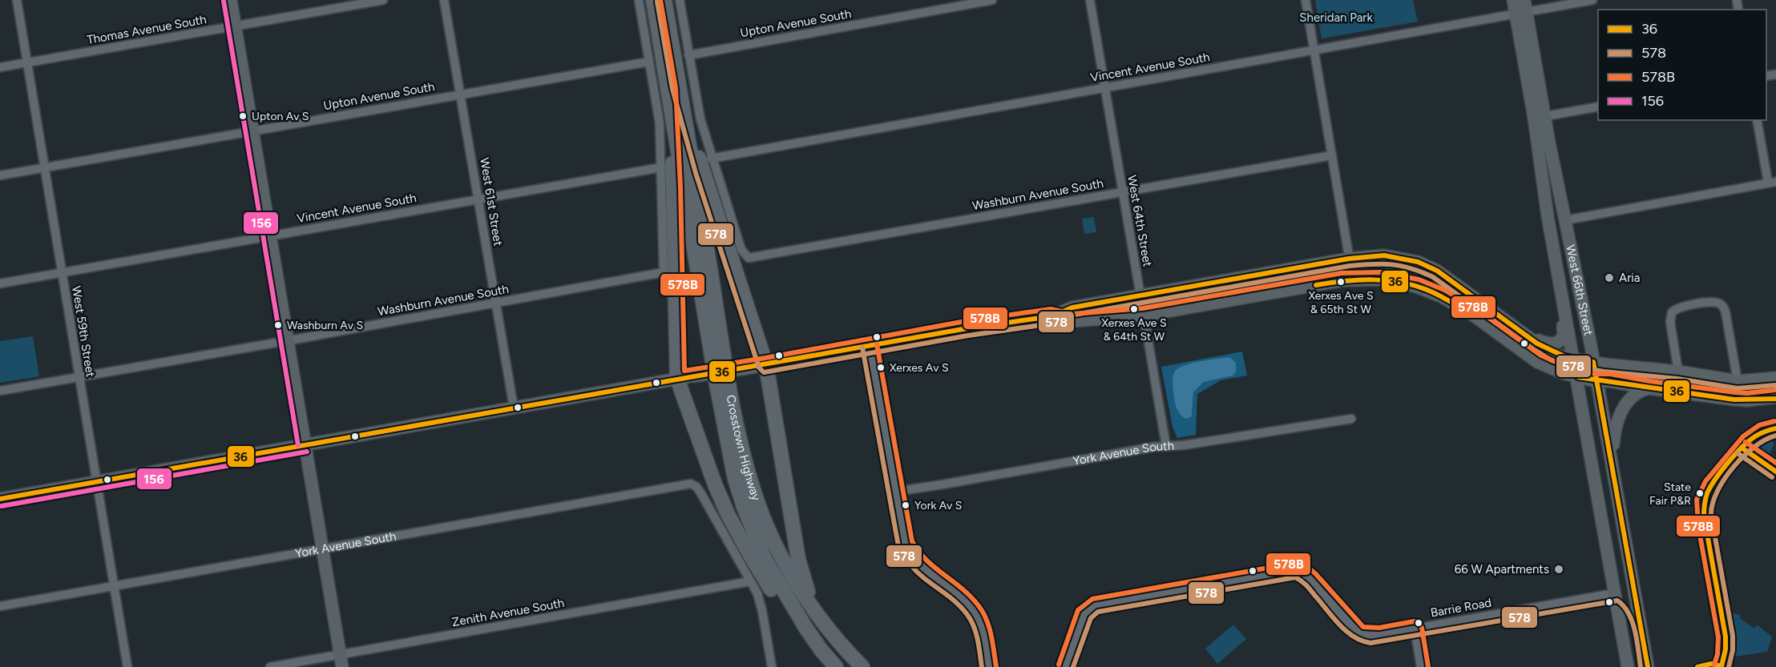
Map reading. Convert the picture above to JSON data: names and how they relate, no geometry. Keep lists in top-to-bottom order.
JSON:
{
  "streets": {
    "highway": ["Crosstown Highway"],
    "street": [
      "Upton Avenue South",
      "Thomas Avenue South",
      "Vincent Avenue South",
      "Washburn Avenue South",
      "West 61st Street",
      "West 64th Street",
      "West 66th Street",
      "West 59th Street",
      "York Avenue South",
      "Barrie Road",
      "Zenith Avenue South"
    ]
  },
  "crossings": [
    ["Upton Avenue South", "West 61st Street"],
    ["Upton Avenue South", "West 59th Street"],
    ["Thomas Avenue South", "West 59th Street"],
    ["Vincent Avenue South", "Washburn Avenue South"],
    ["Vincent Avenue South", "West 61st Street"],
    ["Vincent Avenue South", "West 64th Street"],
    ["Vincent Avenue South", "West 66th Street"],
    ["Vincent Avenue South", "West 59th Street"],
    ["Washburn Avenue South", "West 61st Street"],
    ["Washburn Avenue South", "West 64th Street"],
    ["Washburn Avenue South", "West 59th Street"],
    ["West 64th Street", "York Avenue South"],
    ["West 66th Street", "Barrie Road"],
    ["West 59th Street", "York Avenue South"],
    ["York Avenue South", "Zenith Avenue South"]
  ],
  "parks": ["Sheridan Park"],
  "places": [
    "Upton Av S",
    "Aria",
    "Xerxes Ave S & 65th St W",
    "Xerxes Ave S & 64th St W",
    "Washburn Av S",
    "Xerxes Av S",
    "State Fair P&R",
    "York Av S",
    "66 W Apartments"
  ],
  "lines": [
    "transit line 578B",
    "transit line 156",
    "transit line 578",
    "transit line 36"
  ],
  "legend": [
    "36",
    "578",
    "578B",
    "156"
  ]
}
